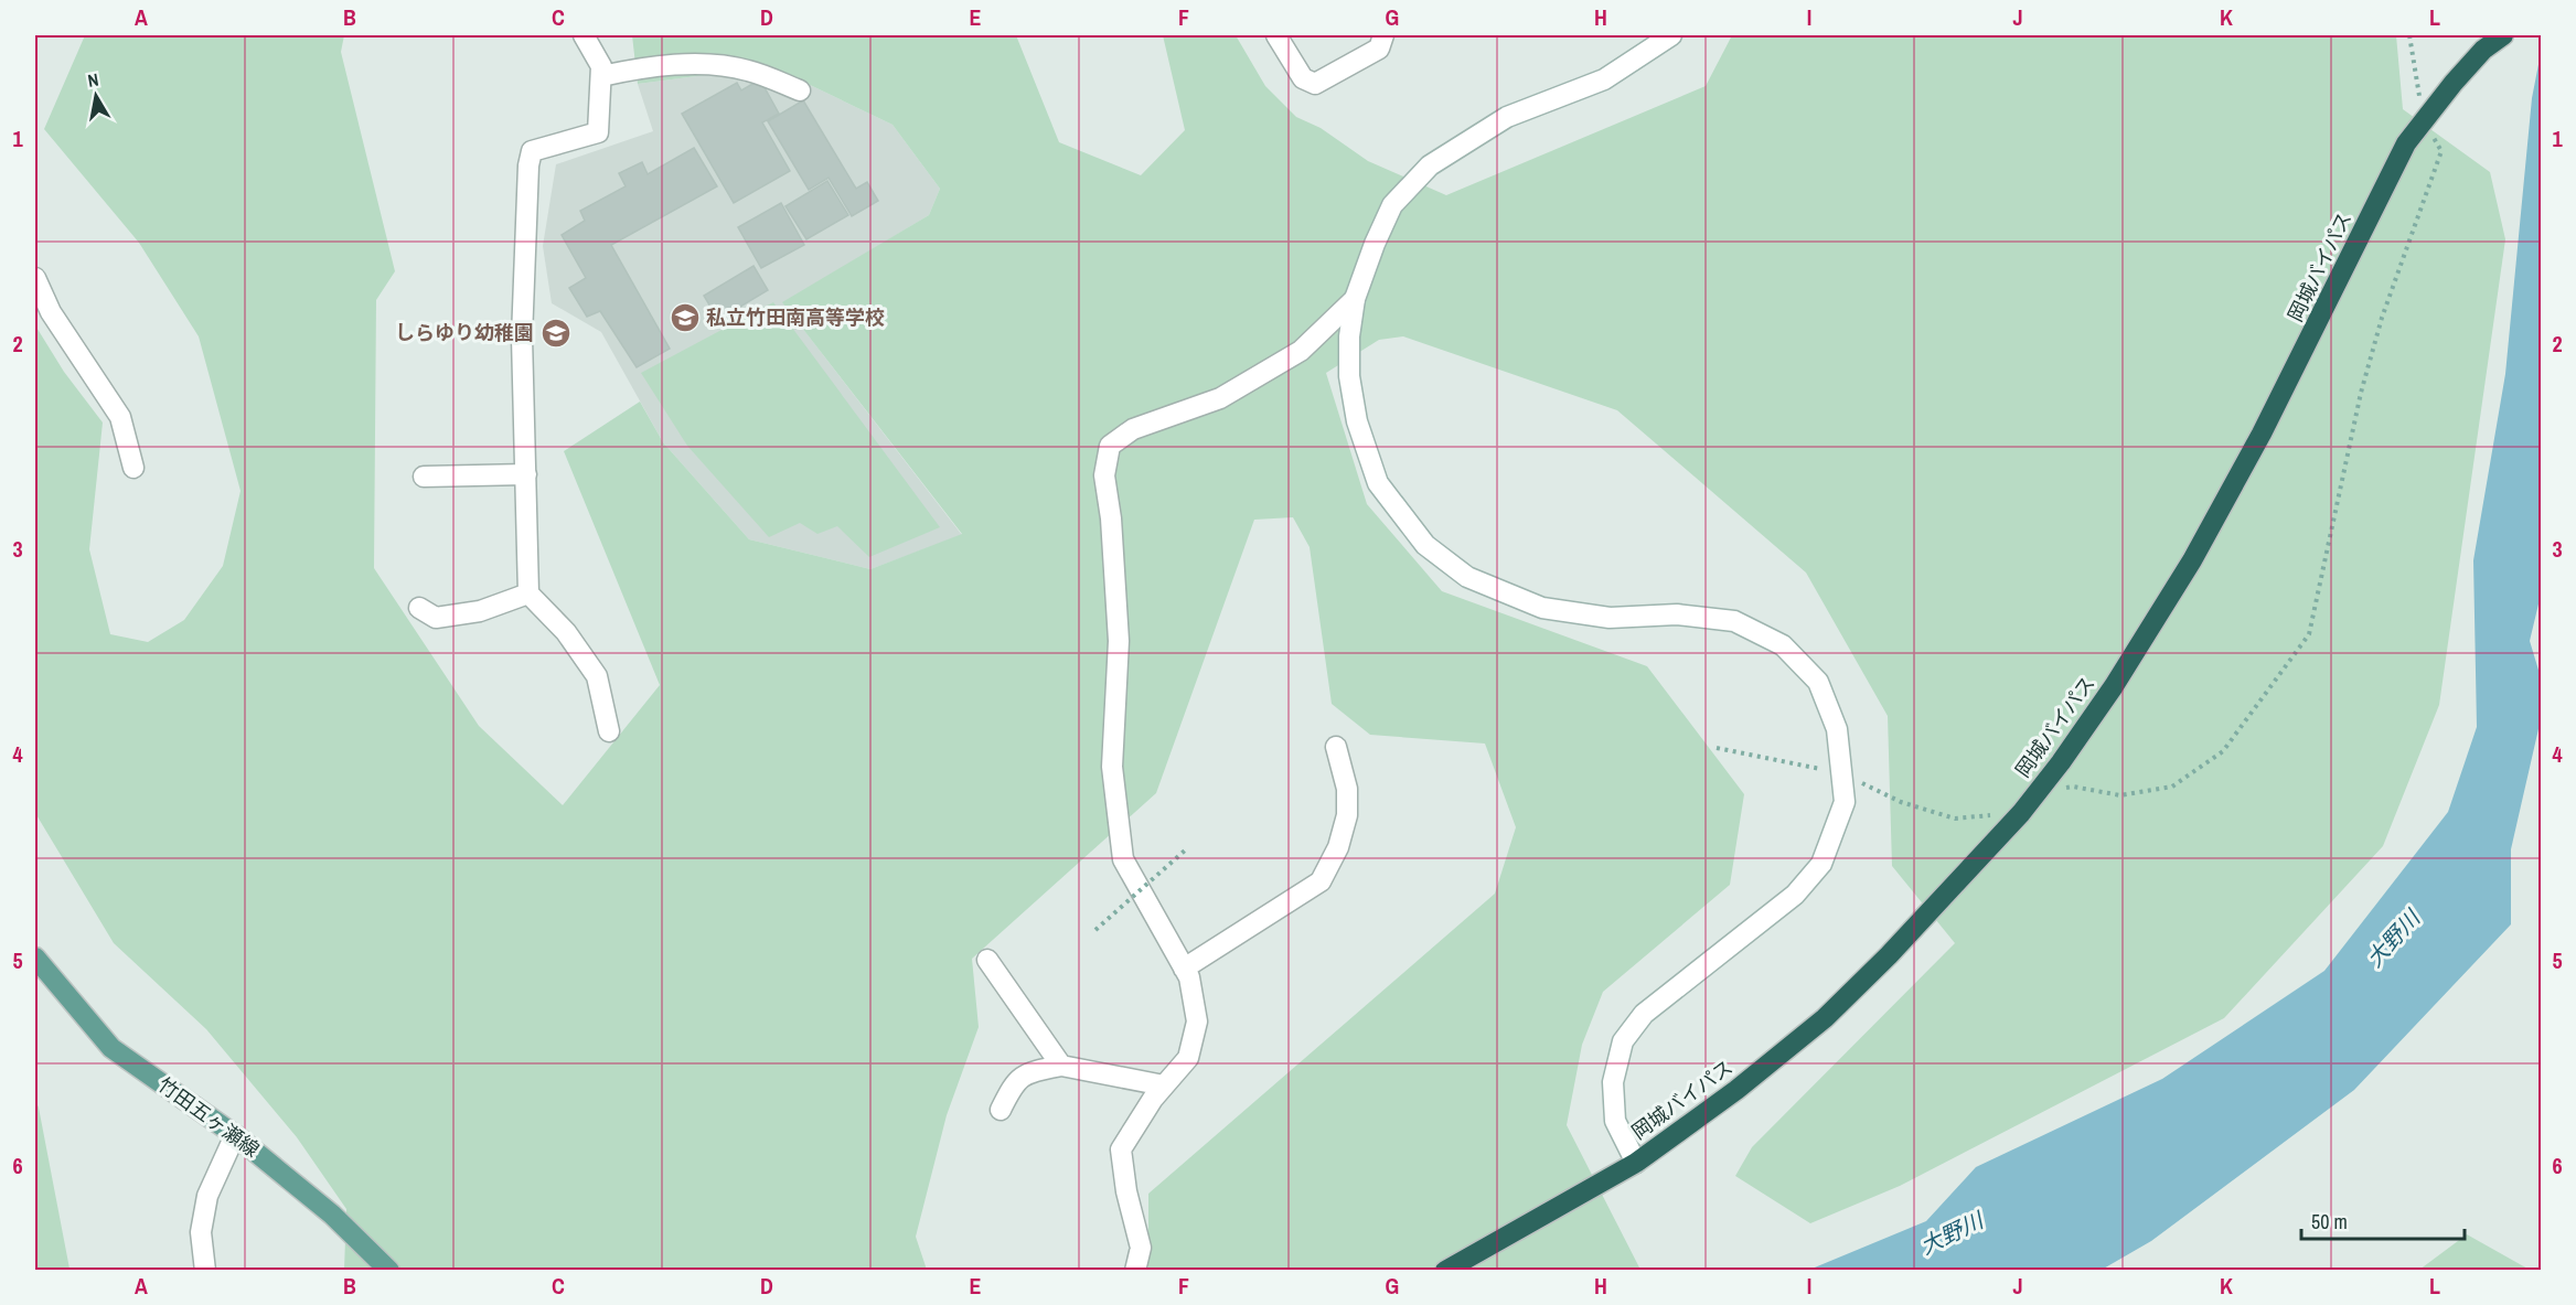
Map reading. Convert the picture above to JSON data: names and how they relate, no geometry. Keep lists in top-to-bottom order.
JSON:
{
  "streets": {
    "highway": ["岡城バイパス"],
    "main road": ["竹田五ヶ瀬線"]
  },
  "water": ["大野川"],
  "places": {
    "school or university": ["私立竹田南高等学校", "しらゆり幼稚園"]
  },
  "scale_bar": "50 m",
  "north": "top",
  "grid": {
    "columns": [
      "A",
      "B",
      "C",
      "D",
      "E",
      "F",
      "G",
      "H",
      "I",
      "J",
      "K",
      "L"
    ],
    "rows": [
      "1",
      "2",
      "3",
      "4",
      "5",
      "6"
    ]
  }
}
